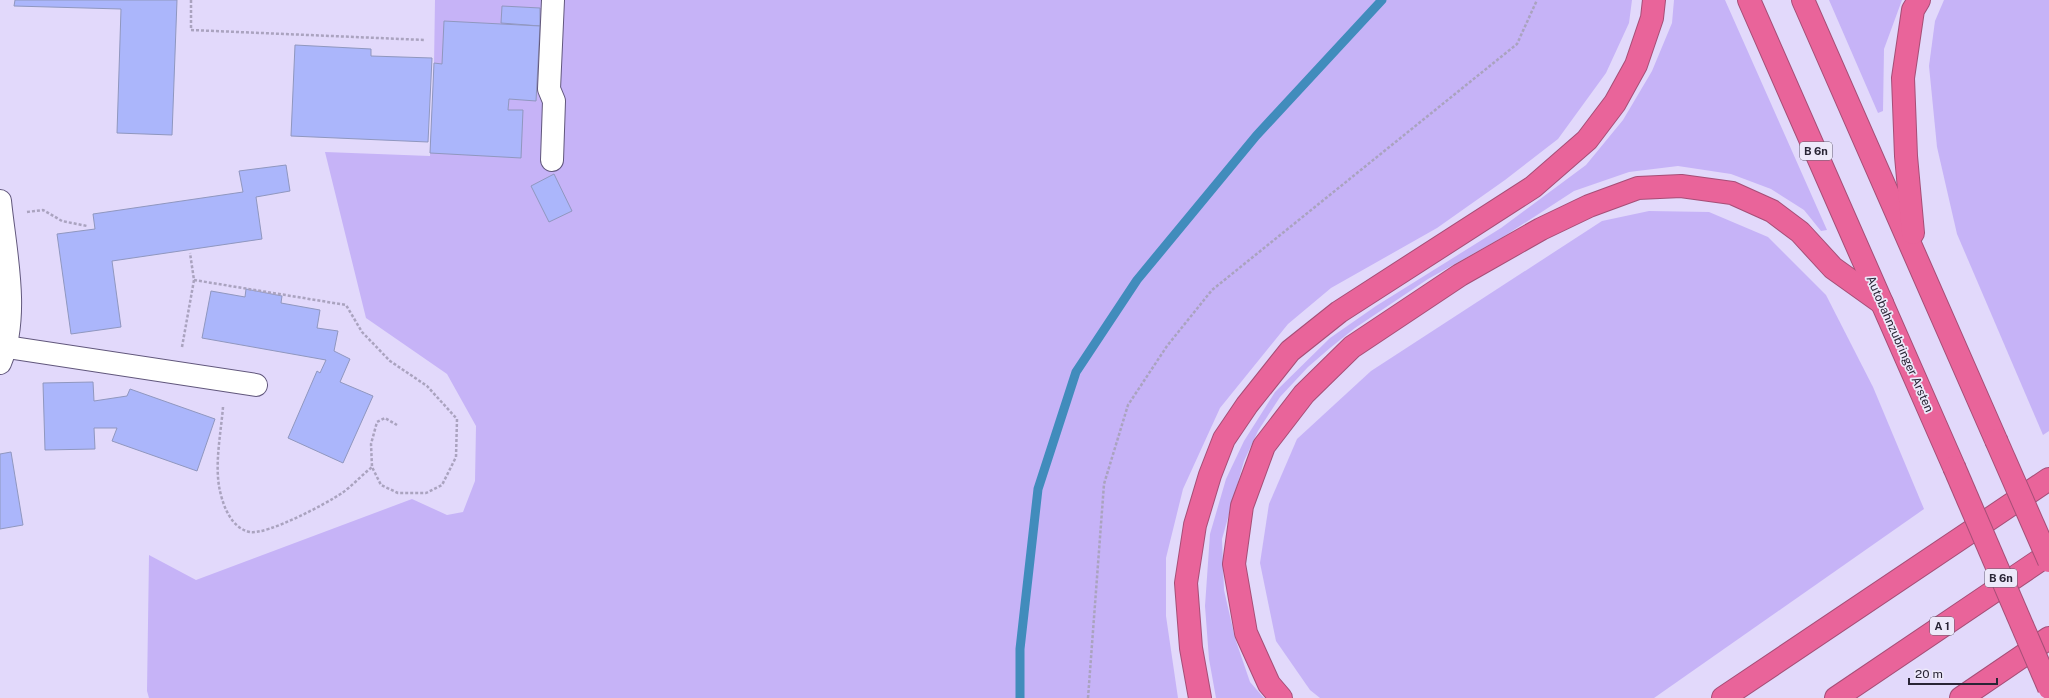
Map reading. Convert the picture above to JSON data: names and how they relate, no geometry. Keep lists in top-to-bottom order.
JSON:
{
  "streets": {
    "highway": ["B 6n", "Autobahnzubringer Arsten", "A 1"]
  },
  "scale_bar": "20 m"
}
